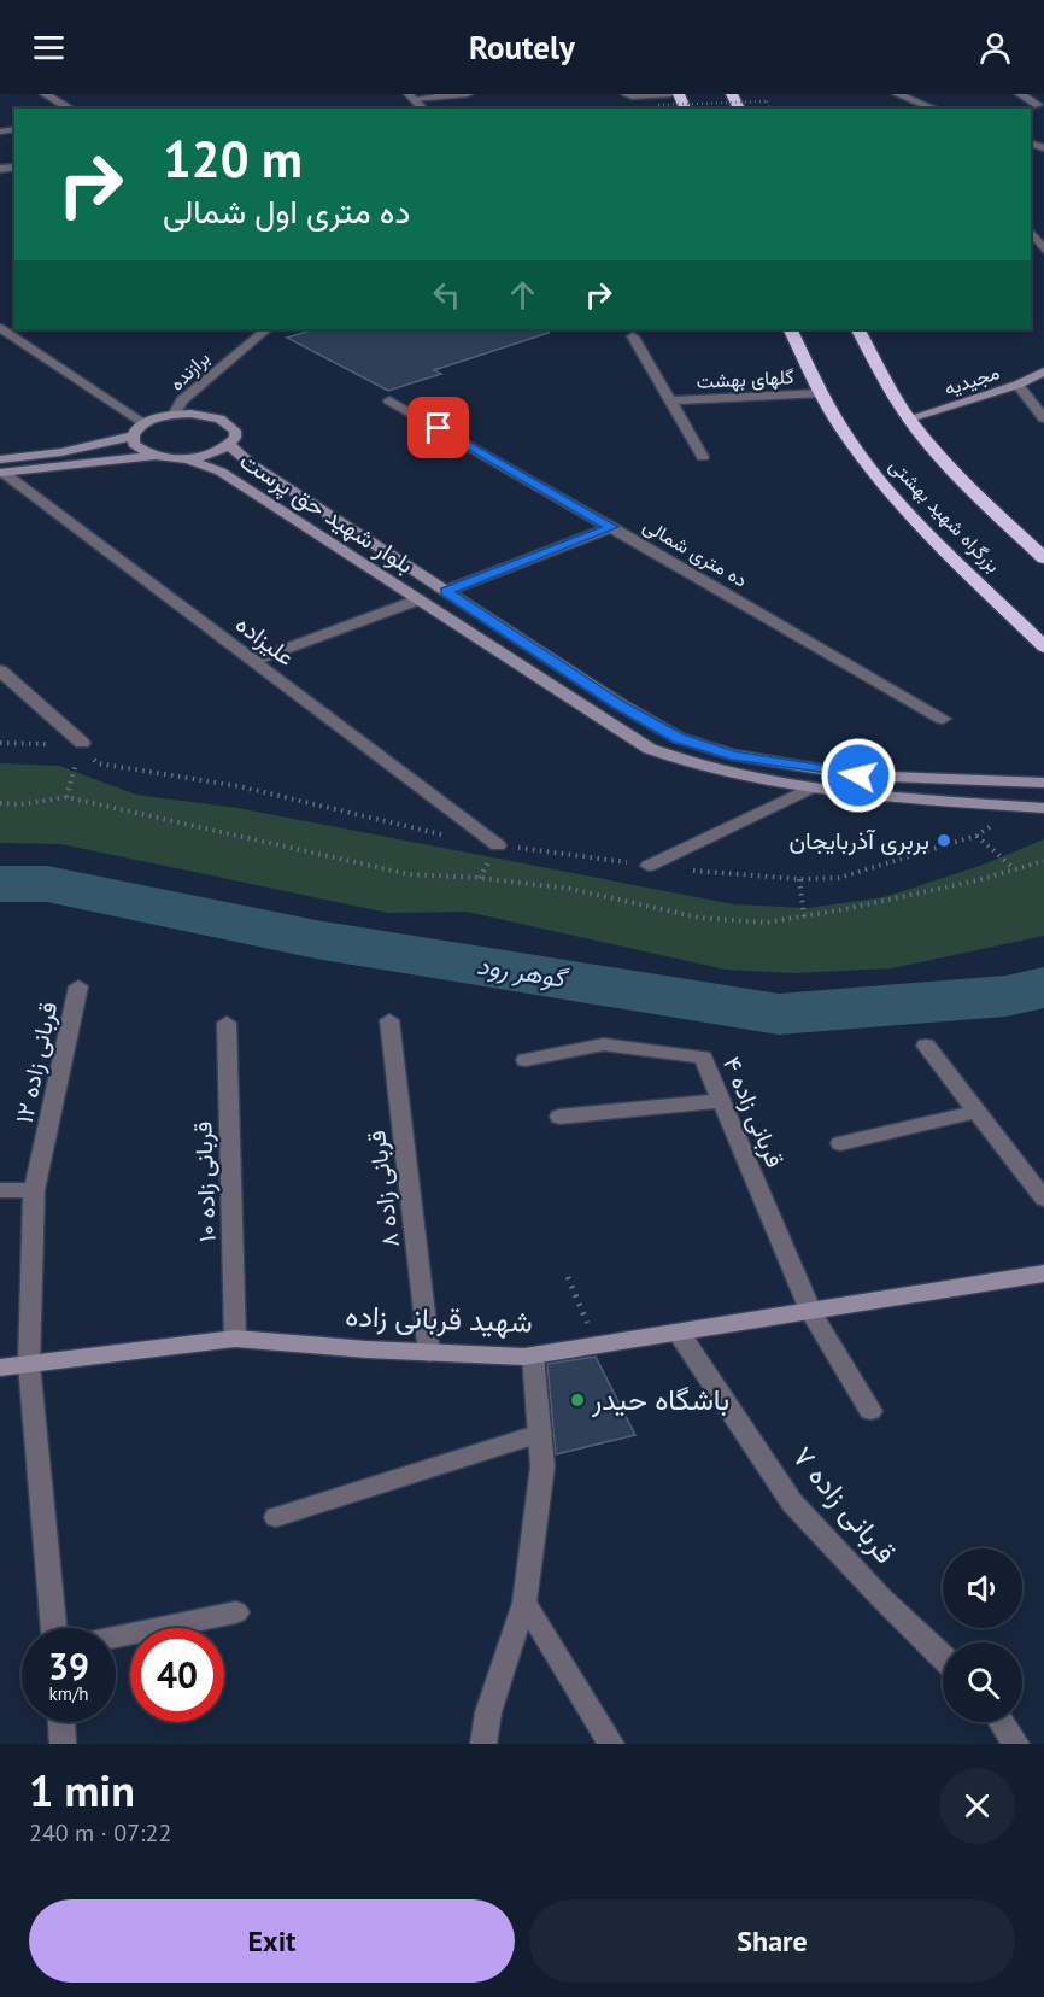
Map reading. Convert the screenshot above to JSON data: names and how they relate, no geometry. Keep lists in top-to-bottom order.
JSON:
{
  "streets": {
    "highway": ["بزرگراه شهید بهشتی"],
    "street": [
      "برازنده",
      "گلهای بهشت",
      "مجیدیه",
      "بلوار شهید حق پرست",
      "ده متری شمالی",
      "علیزاده",
      "قربانی زاده ۱۲",
      "قربانی زاده ۴",
      "قربانی زاده ۱۰",
      "قربانی زاده ۸",
      "شهید قربانی زاده",
      "قربانی زاده ۷"
    ]
  },
  "crossings": [
    ["گلهای بهشت", "بزرگراه شهید بهشتی"],
    ["مجیدیه", "بزرگراه شهید بهشتی"],
    ["قربانی زاده ۱۲", "شهید قربانی زاده"],
    ["قربانی زاده ۴", "شهید قربانی زاده"],
    ["قربانی زاده ۱۰", "شهید قربانی زاده"],
    ["قربانی زاده ۸", "شهید قربانی زاده"],
    ["شهید قربانی زاده", "قربانی زاده ۷"]
  ],
  "water": ["گوهر رود"],
  "places": ["بربری آذربایجان", "باشگاه حیدر"],
  "page": {
    "header": "Routely",
    "turn": ["120 m", "ده متری اول شمالی"],
    "speed": "39 km/h",
    "limit": "40",
    "heading": ["1 min", "240 m · 07:22"],
    "buttons": ["Exit", "Share"]
  }
}
